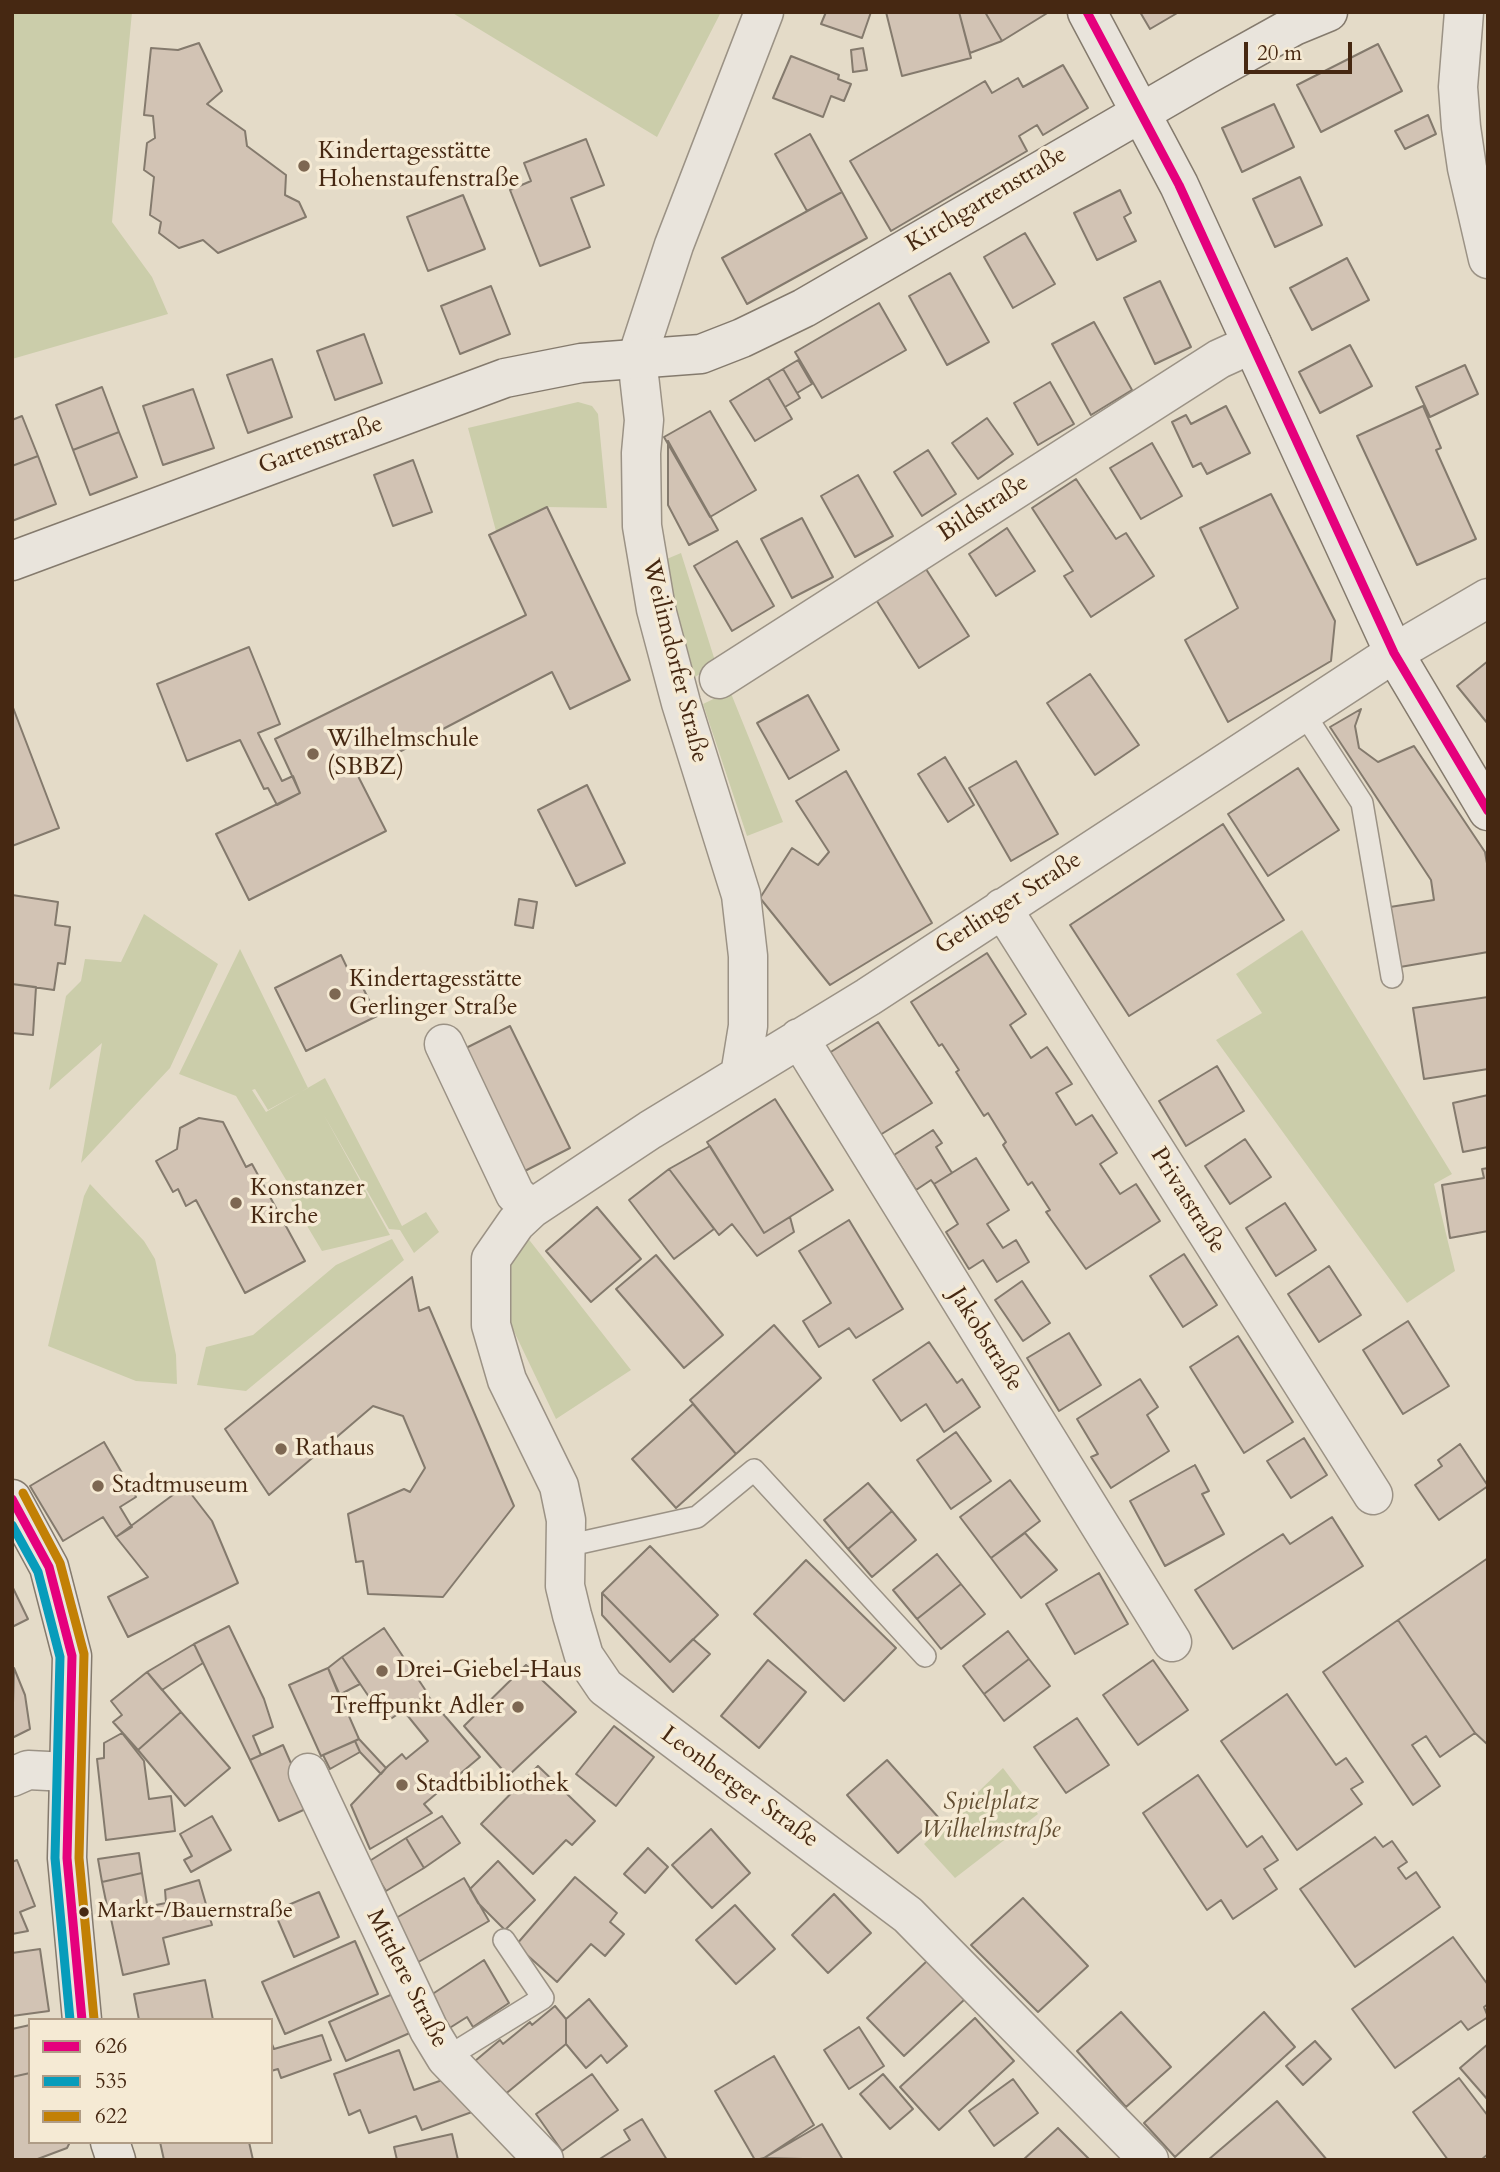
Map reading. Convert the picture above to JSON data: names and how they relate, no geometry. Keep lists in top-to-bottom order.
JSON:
{
  "streets": {
    "street": [
      "Kirchgartenstraße",
      "Gartenstraße",
      "Bildstraße",
      "Weilimdorfer Straße",
      "Gerlinger Straße",
      "Privatstraße",
      "Jakobstraße",
      "Leonberger Straße",
      "Mittlere Straße"
    ]
  },
  "crossings": [
    ["Kirchgartenstraße", "Gartenstraße"],
    ["Kirchgartenstraße", "Weilimdorfer Straße"],
    ["Gartenstraße", "Weilimdorfer Straße"],
    ["Weilimdorfer Straße", "Gerlinger Straße"],
    ["Gerlinger Straße", "Privatstraße"],
    ["Gerlinger Straße", "Jakobstraße"],
    ["Gerlinger Straße", "Leonberger Straße"]
  ],
  "parks": ["Spielplatz Wilhelmstraße"],
  "places": [
    "Kindertagesstätte Hohenstaufenstraße",
    "Wilhelmschule (SBBZ)",
    "Kindertagesstätte Gerlinger Straße",
    "Konstanzer Kirche",
    "Rathaus",
    "Stadtmuseum",
    "Drei-Giebel-Haus",
    "Treffpunkt Adler",
    "Stadtbibliothek",
    "Markt-/Bauernstraße"
  ],
  "lines": ["transit line 626", "transit line 622", "transit line 535"],
  "legend": ["626", "535", "622"],
  "scale_bar": "20 m"
}
